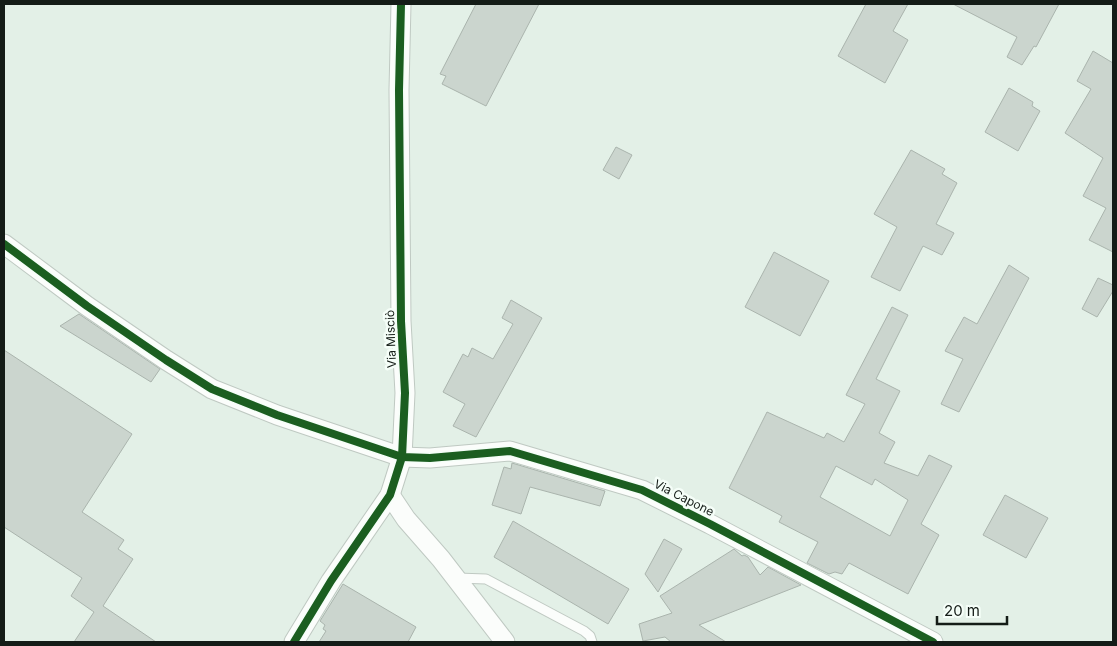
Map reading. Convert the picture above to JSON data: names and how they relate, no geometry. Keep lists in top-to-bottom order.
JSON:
{
  "streets": {
    "street": ["Via Misciò", "Via Capone"]
  },
  "crossings": [
    ["Via Misciò", "Via Capone"]
  ],
  "scale_bar": "20 m"
}
